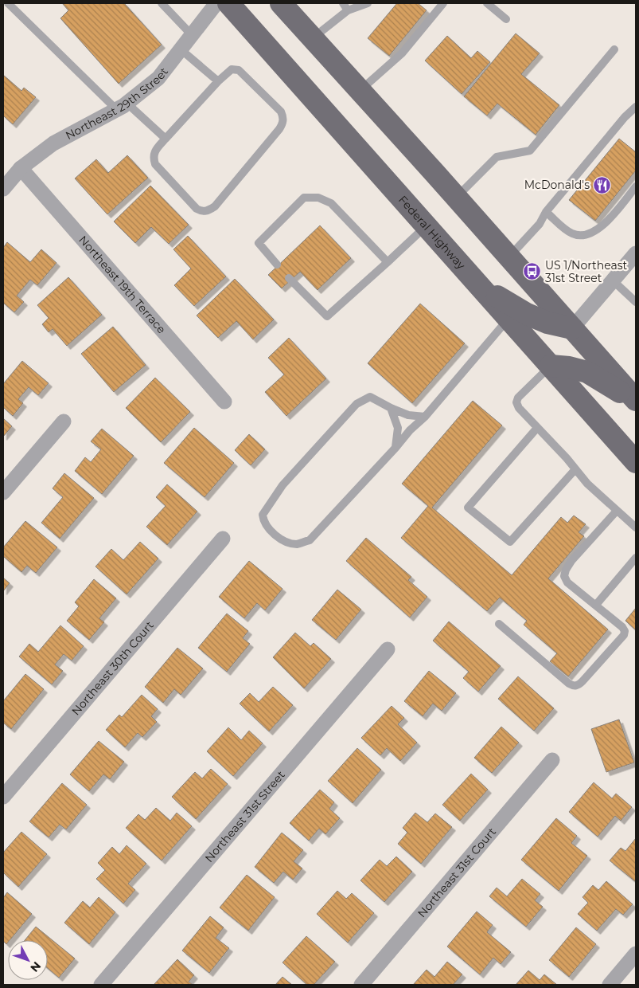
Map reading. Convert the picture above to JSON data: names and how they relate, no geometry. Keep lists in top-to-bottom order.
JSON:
{
  "streets": {
    "main road": ["Federal Highway"],
    "street": [
      "Northeast 29th Street",
      "Northeast 19th Terrace",
      "Northeast 30th Court",
      "Northeast 31st Street",
      "Northeast 31st Court"
    ]
  },
  "crossings": [
    ["Northeast 29th Street", "Northeast 19th Terrace"]
  ],
  "places": {
    "restaurant": ["McDonald's"],
    "bus stop": ["US 1/Northeast 31st Street"]
  },
  "north": "bottom right"
}
